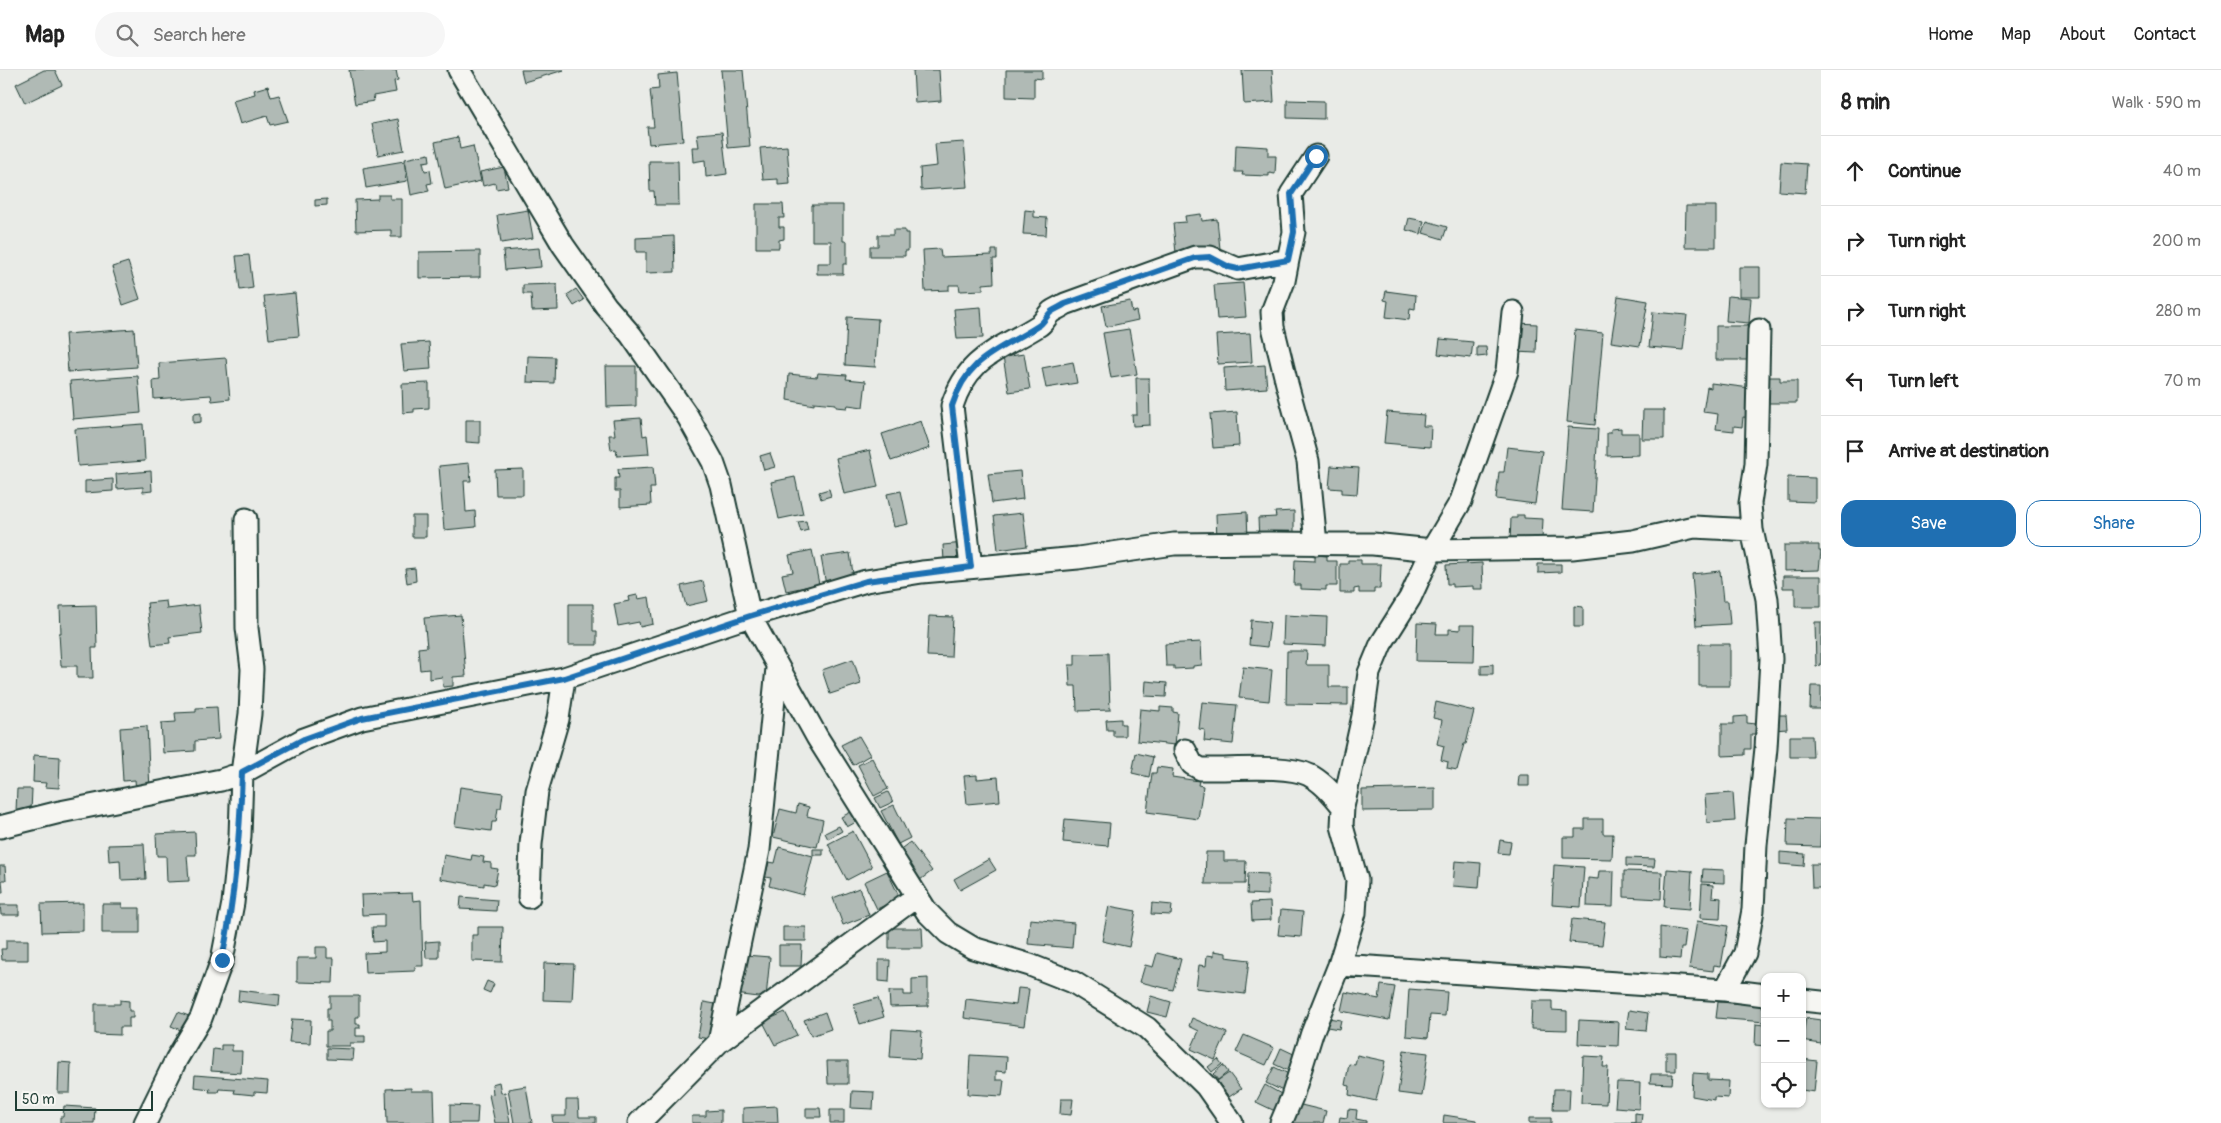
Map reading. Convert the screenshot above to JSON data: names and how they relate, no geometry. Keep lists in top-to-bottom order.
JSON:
{
  "scale_bar": "50 m",
  "page": {
    "header": "Map",
    "search": "Search here",
    "nav": [
      "Home",
      "Map",
      "About",
      "Contact"
    ],
    "heading": ["8 min", "Walk · 590 m"],
    "list": [
      ["Continue", "40 m"],
      ["Turn right", "200 m"],
      ["Turn right", "280 m"],
      ["Turn left", "70 m"],
      "Arrive at destination"
    ],
    "buttons": ["Save", "Share"],
    "map_buttons": ["+", "−"],
    "scale": "50 m"
  }
}
